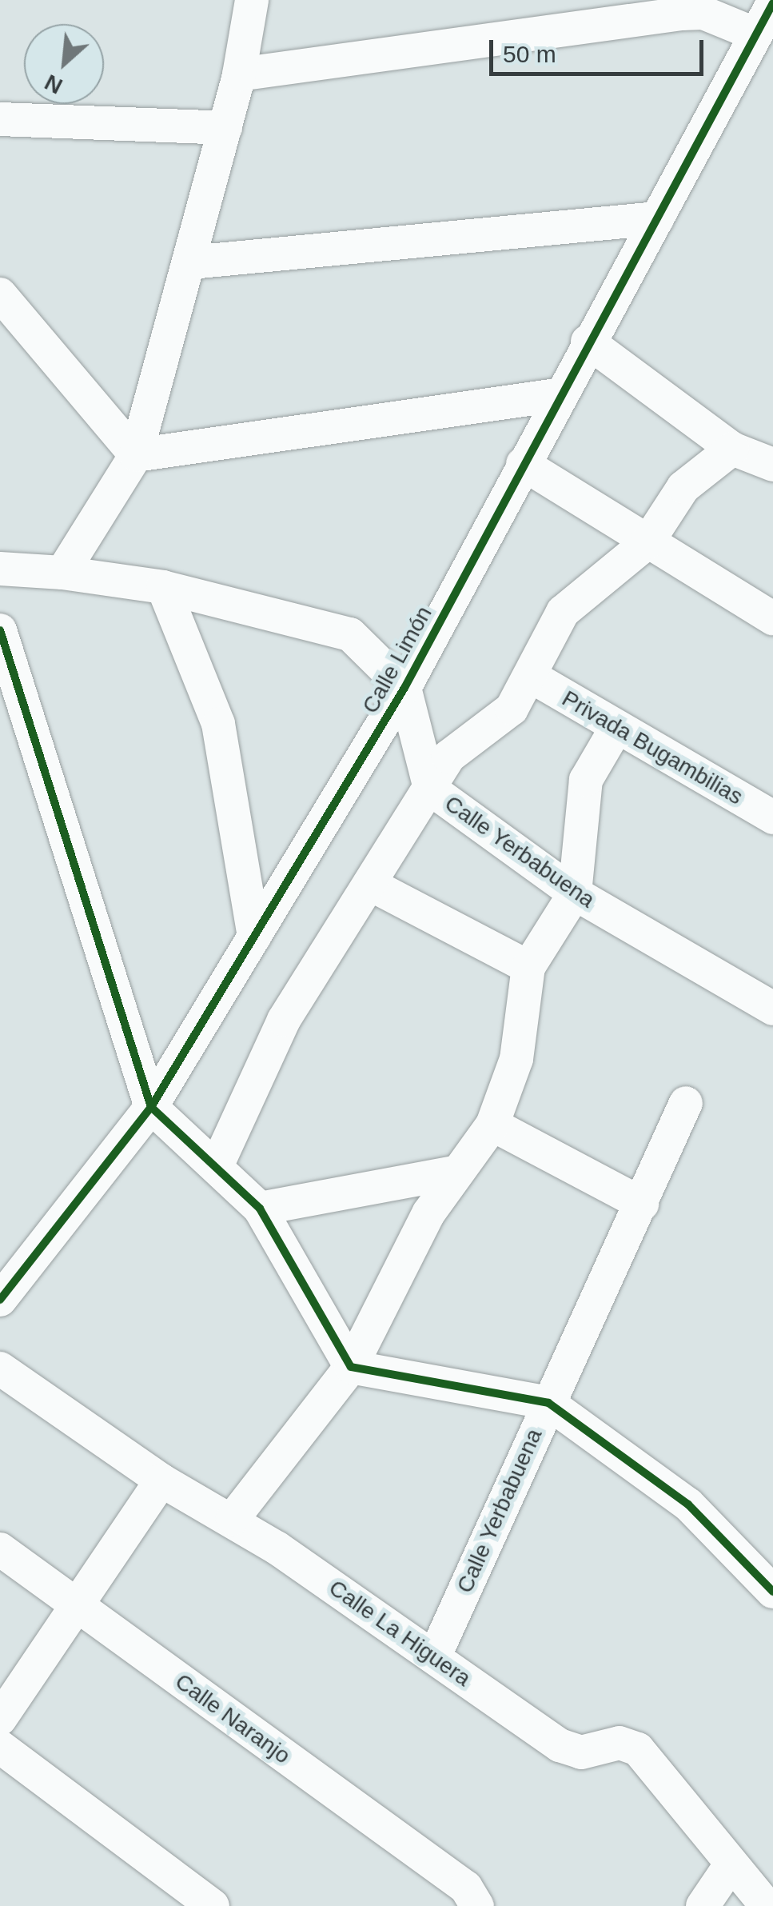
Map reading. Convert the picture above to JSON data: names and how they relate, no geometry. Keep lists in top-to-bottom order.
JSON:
{
  "streets": {
    "street": [
      "Calle Limón",
      "Privada Bugambilias",
      "Calle Yerbabuena",
      "Calle La Higuera",
      "Calle Naranjo"
    ]
  },
  "crossings": [
    ["Calle Limón", "Calle Yerbabuena"],
    ["Calle Yerbabuena", "Calle La Higuera"]
  ],
  "scale_bar": "50 m",
  "north": "bottom left"
}
